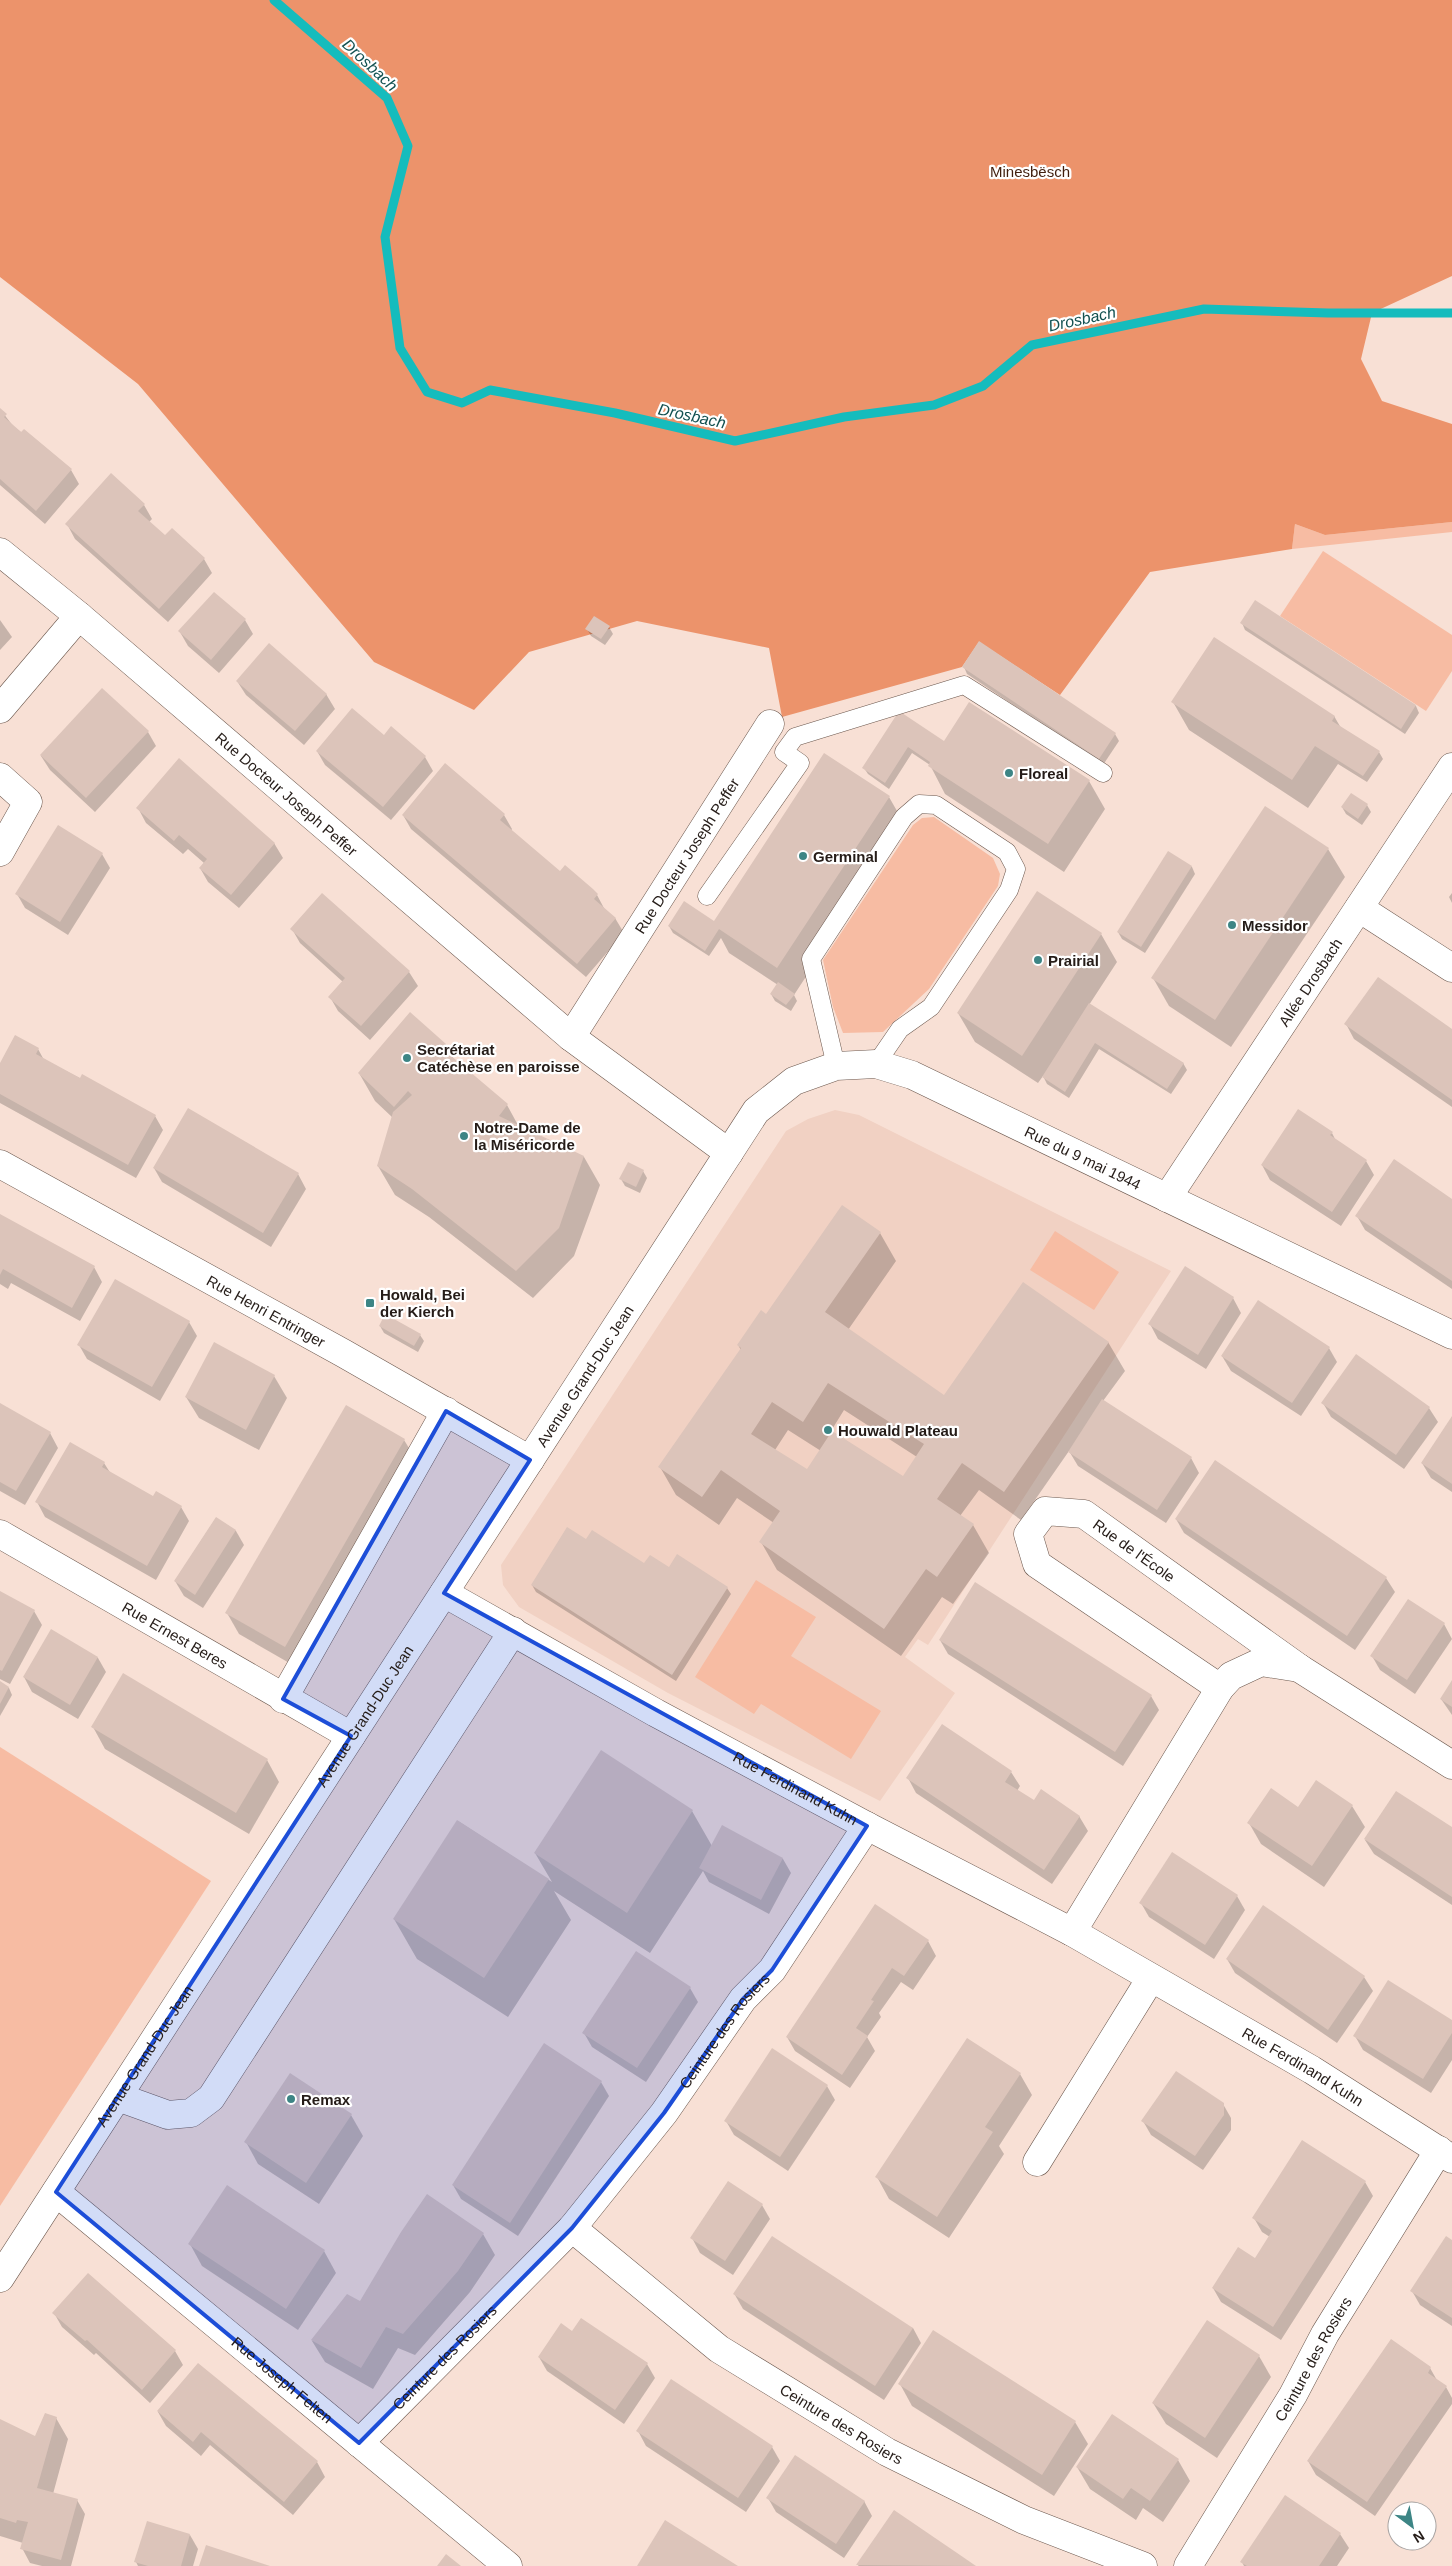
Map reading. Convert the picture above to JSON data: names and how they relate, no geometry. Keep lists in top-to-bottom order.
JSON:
{
  "streets": {
    "street": [
      "Rue Docteur Joseph Peffer",
      "Allée Drosbach",
      "Rue du 9 mai 1944",
      "Rue Henri Entringer",
      "Avenue Grand-Duc Jean",
      "Rue de l'École",
      "Rue Ernest Beres",
      "Rue Ferdinand Kuhn",
      "Ceinture des Rosiers",
      "Rue Joseph Felten"
    ]
  },
  "crossings": [
    ["Rue Docteur Joseph Peffer", "Rue du 9 mai 1944"],
    ["Rue Docteur Joseph Peffer", "Avenue Grand-Duc Jean"],
    ["Allée Drosbach", "Rue du 9 mai 1944"],
    ["Rue du 9 mai 1944", "Avenue Grand-Duc Jean"],
    ["Rue Henri Entringer", "Avenue Grand-Duc Jean"],
    ["Avenue Grand-Duc Jean", "Rue Ernest Beres"],
    ["Avenue Grand-Duc Jean", "Rue Ferdinand Kuhn"],
    ["Avenue Grand-Duc Jean", "Rue Joseph Felten"],
    ["Rue de l'École", "Rue Ferdinand Kuhn"],
    ["Rue Ferdinand Kuhn", "Ceinture des Rosiers"],
    ["Ceinture des Rosiers", "Rue Joseph Felten"]
  ],
  "water": ["Drosbach"],
  "parks": ["Minesbësch"],
  "places": {
    "other": [
      "Floreal",
      "Germinal",
      "Messidor",
      "Prairial",
      "Secrétariat Catéchèse en paroisse",
      "Notre-Dame de la Miséricorde",
      "Houwald Plateau",
      "Remax"
    ],
    "transit": ["Howald, Bei der Kierch"]
  },
  "north": "bottom right"
}
